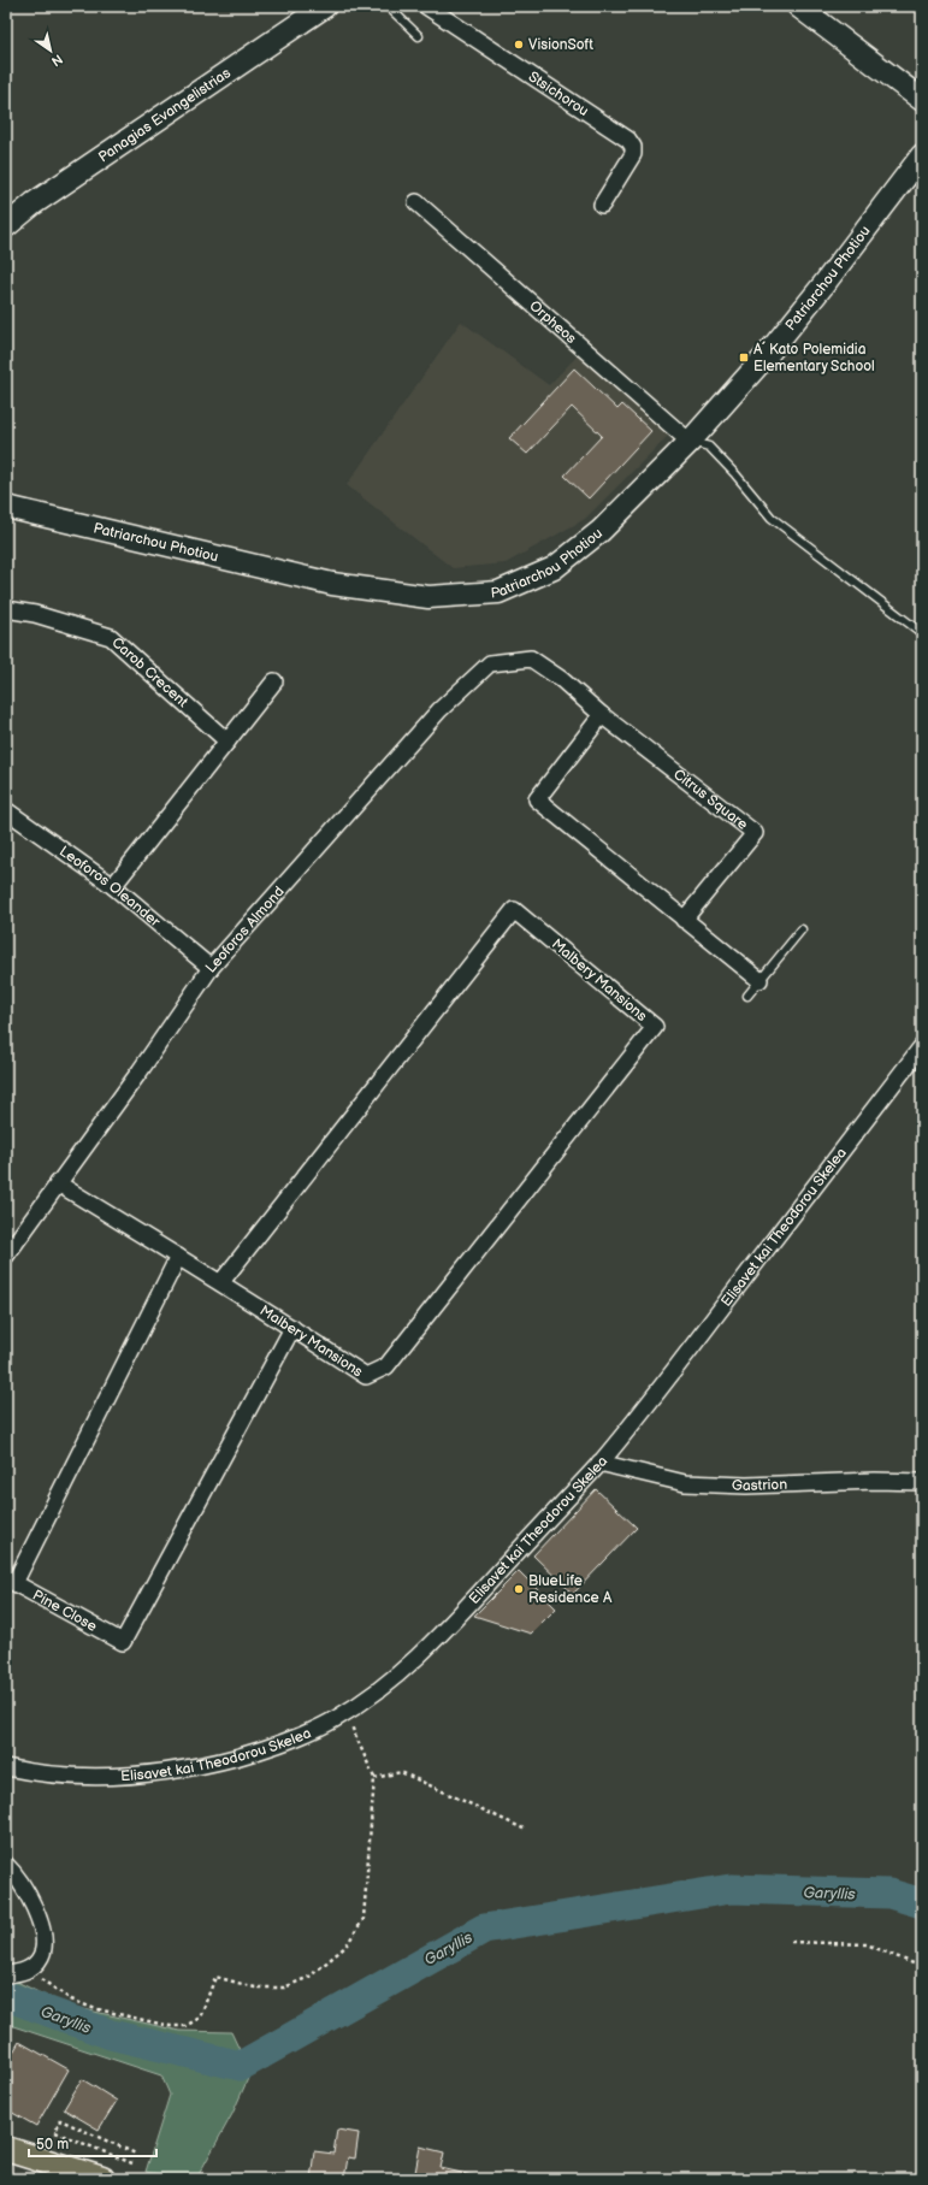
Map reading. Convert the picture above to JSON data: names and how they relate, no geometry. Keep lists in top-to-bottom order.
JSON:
{
  "streets": {
    "street": [
      "Stsichorou",
      "Panagias Evangelistrias",
      "Patriarchou Photiou",
      "Orpheos",
      "Carob Crecent",
      "Citrus Square",
      "Leoforos Oleander",
      "Leoforos Almond",
      "Malbery Mansions",
      "Elisavet kai Theodorou Skelea",
      "Gastrion",
      "Pine Close"
    ]
  },
  "crossings": [
    ["Patriarchou Photiou", "Orpheos"],
    ["Citrus Square", "Leoforos Almond"],
    ["Leoforos Oleander", "Leoforos Almond"],
    ["Leoforos Almond", "Malbery Mansions"],
    ["Malbery Mansions", "Pine Close"],
    ["Elisavet kai Theodorou Skelea", "Gastrion"]
  ],
  "water": ["Garyllis"],
  "places": {
    "other": ["VisionSoft", "BlueLife Residence A"],
    "transit": ["A´ Kato Polemidia Elementary School"]
  },
  "scale_bar": "50 m",
  "north": "bottom right"
}
